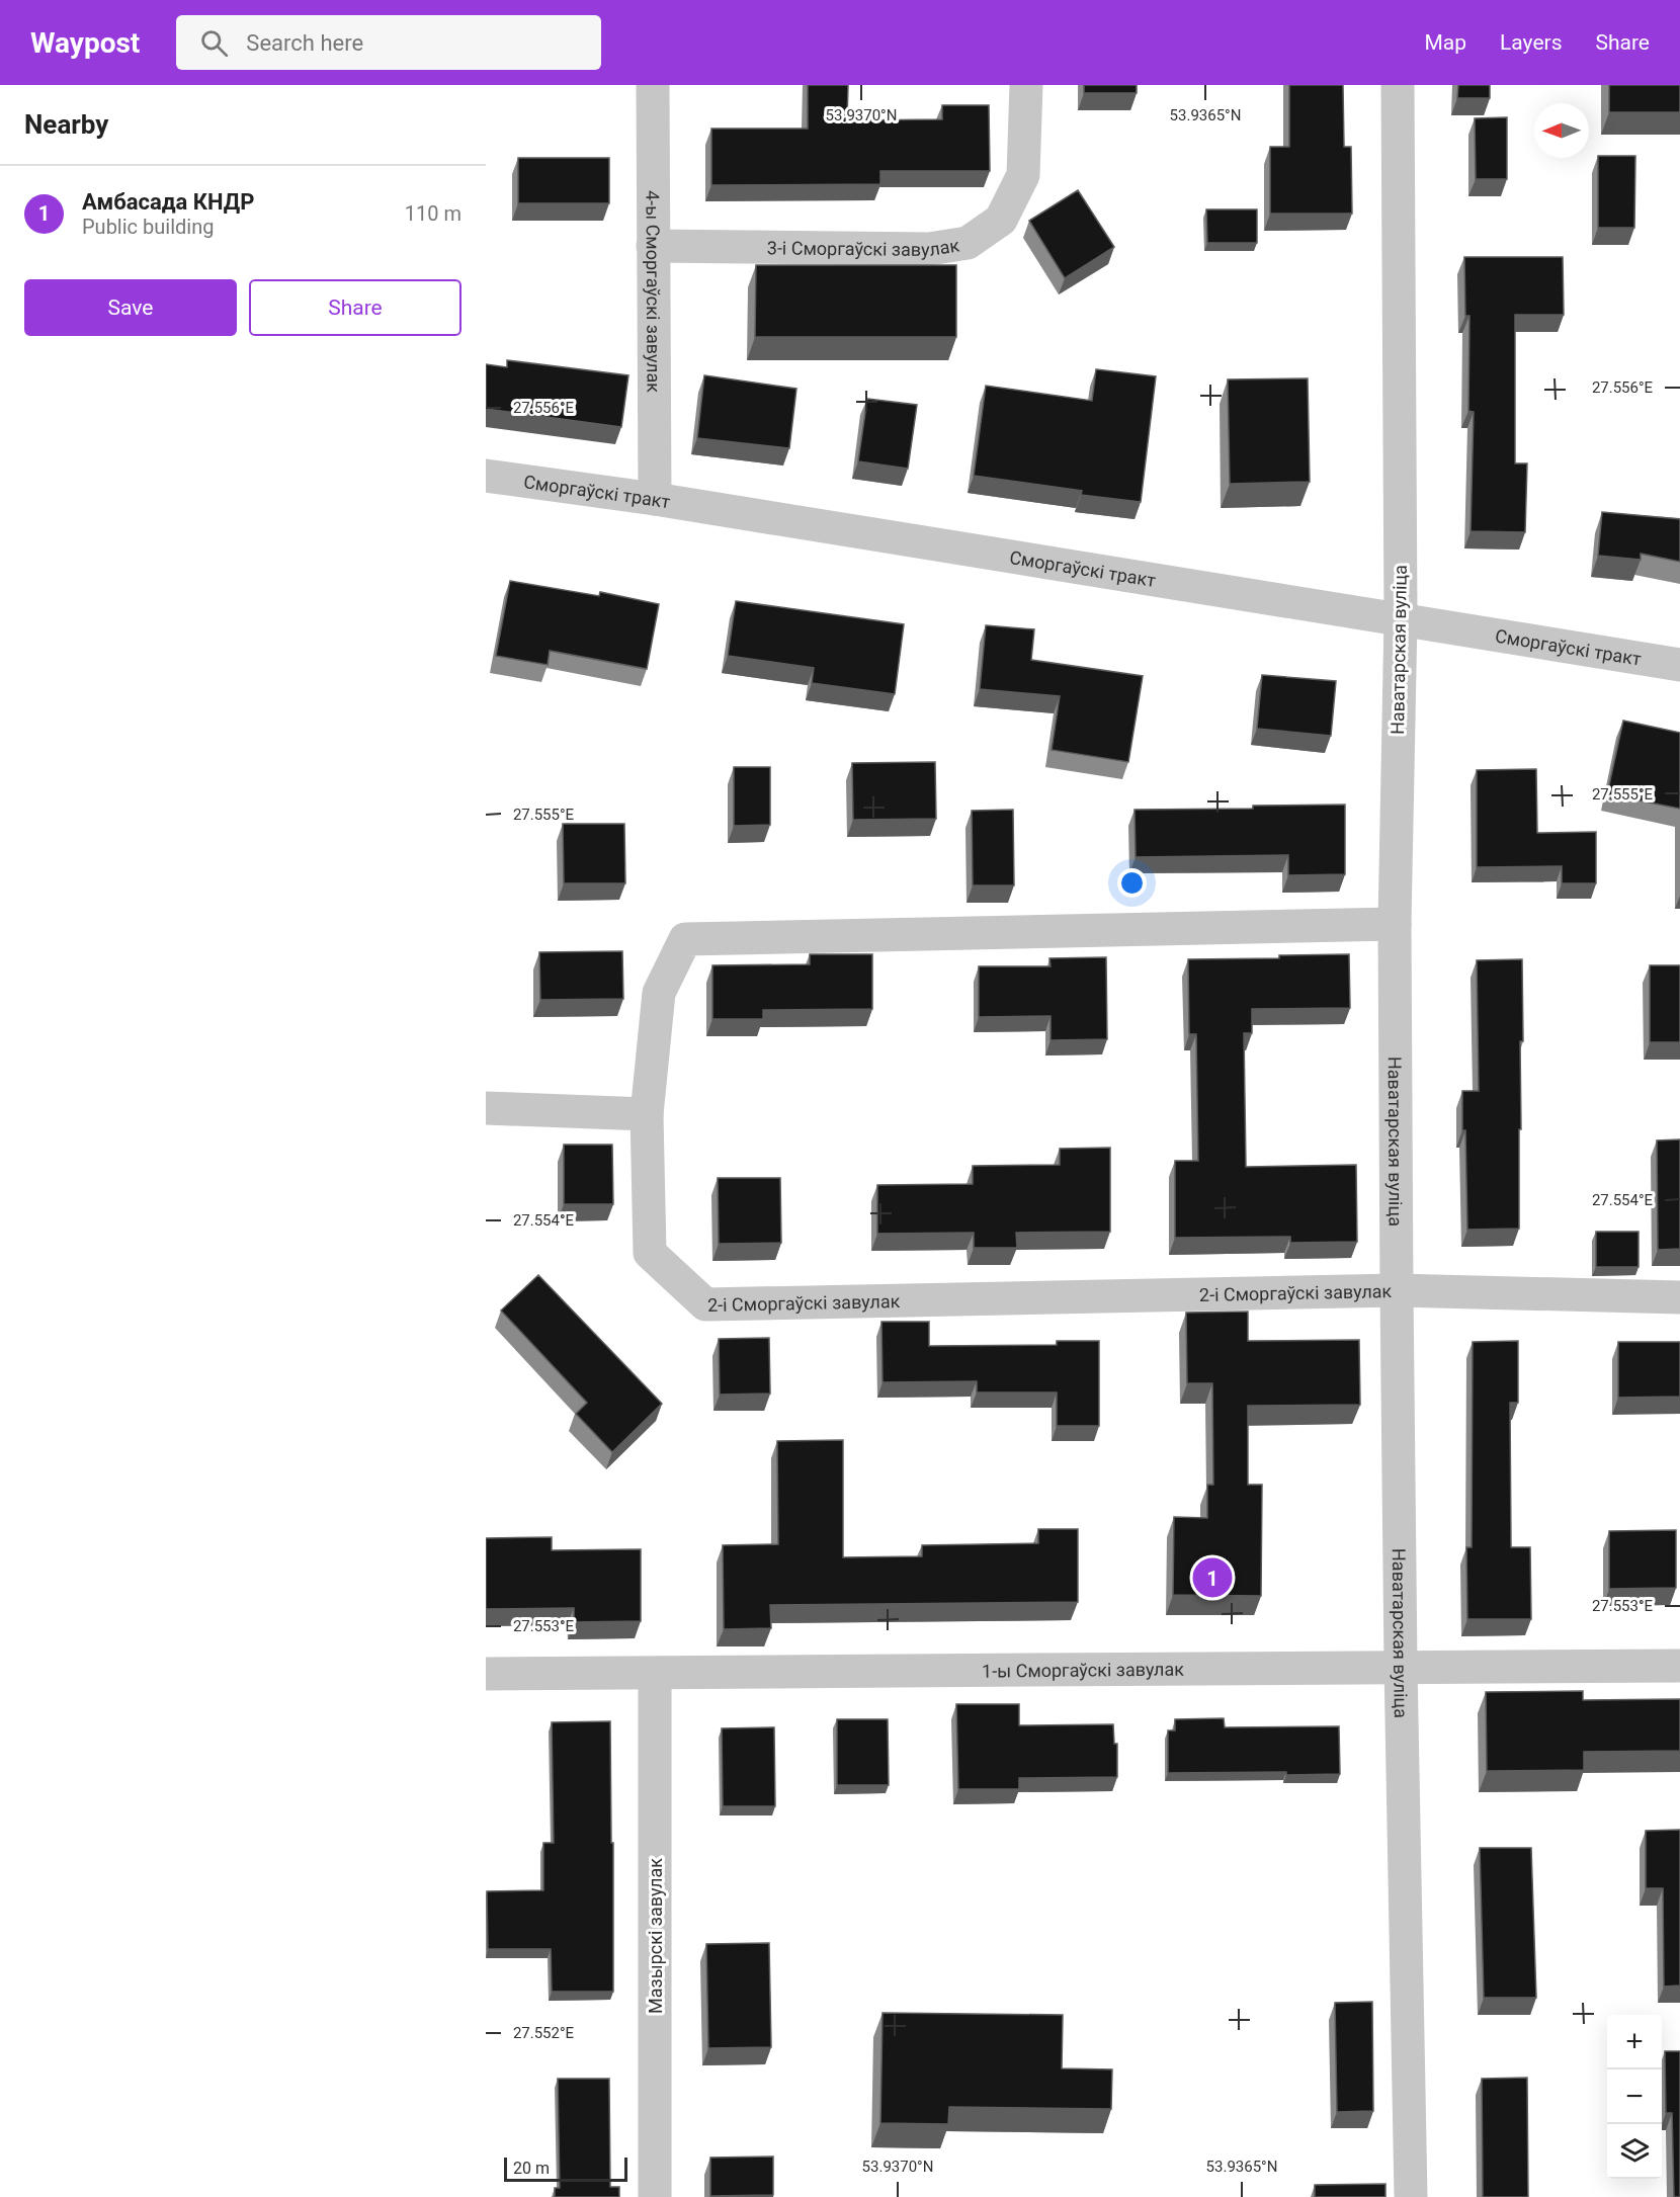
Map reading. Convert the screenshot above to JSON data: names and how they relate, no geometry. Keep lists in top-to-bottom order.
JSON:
{
  "streets": {
    "street": [
      "3-і Сморгаўскі завулак",
      "4-ы Сморгаўскі завулак",
      "Сморгаўскі тракт",
      "Наватарская вуліца",
      "2-і Сморгаўскі завулак",
      "1-ы Сморгаўскі завулак",
      "Мазырскі завулак"
    ]
  },
  "crossings": [
    ["3-і Сморгаўскі завулак", "4-ы Сморгаўскі завулак"],
    ["4-ы Сморгаўскі завулак", "Сморгаўскі тракт"],
    ["Сморгаўскі тракт", "Наватарская вуліца"],
    ["Наватарская вуліца", "2-і Сморгаўскі завулак"],
    ["Наватарская вуліца", "1-ы Сморгаўскі завулак"],
    ["1-ы Сморгаўскі завулак", "Мазырскі завулак"]
  ],
  "scale_bar": "20 m",
  "north": "left",
  "page": {
    "header": "Waypost",
    "search": "Search here",
    "nav": ["Map", "Layers", "Share"],
    "heading": "Nearby",
    "list": [
      {
        "mark": "1",
        "name": "Амбасада КНДР",
        "note": "Public building",
        "value": "110 m"
      }
    ],
    "buttons": ["Save", "Share"],
    "pins": "1",
    "map_buttons": ["+", "−"],
    "scale": "20 m"
  },
  "coordinates": [
    "53.9370°N",
    "53.9365°N",
    "27.556°E",
    "27.555°E",
    "27.554°E",
    "27.553°E",
    "27.552°E"
  ]
}
